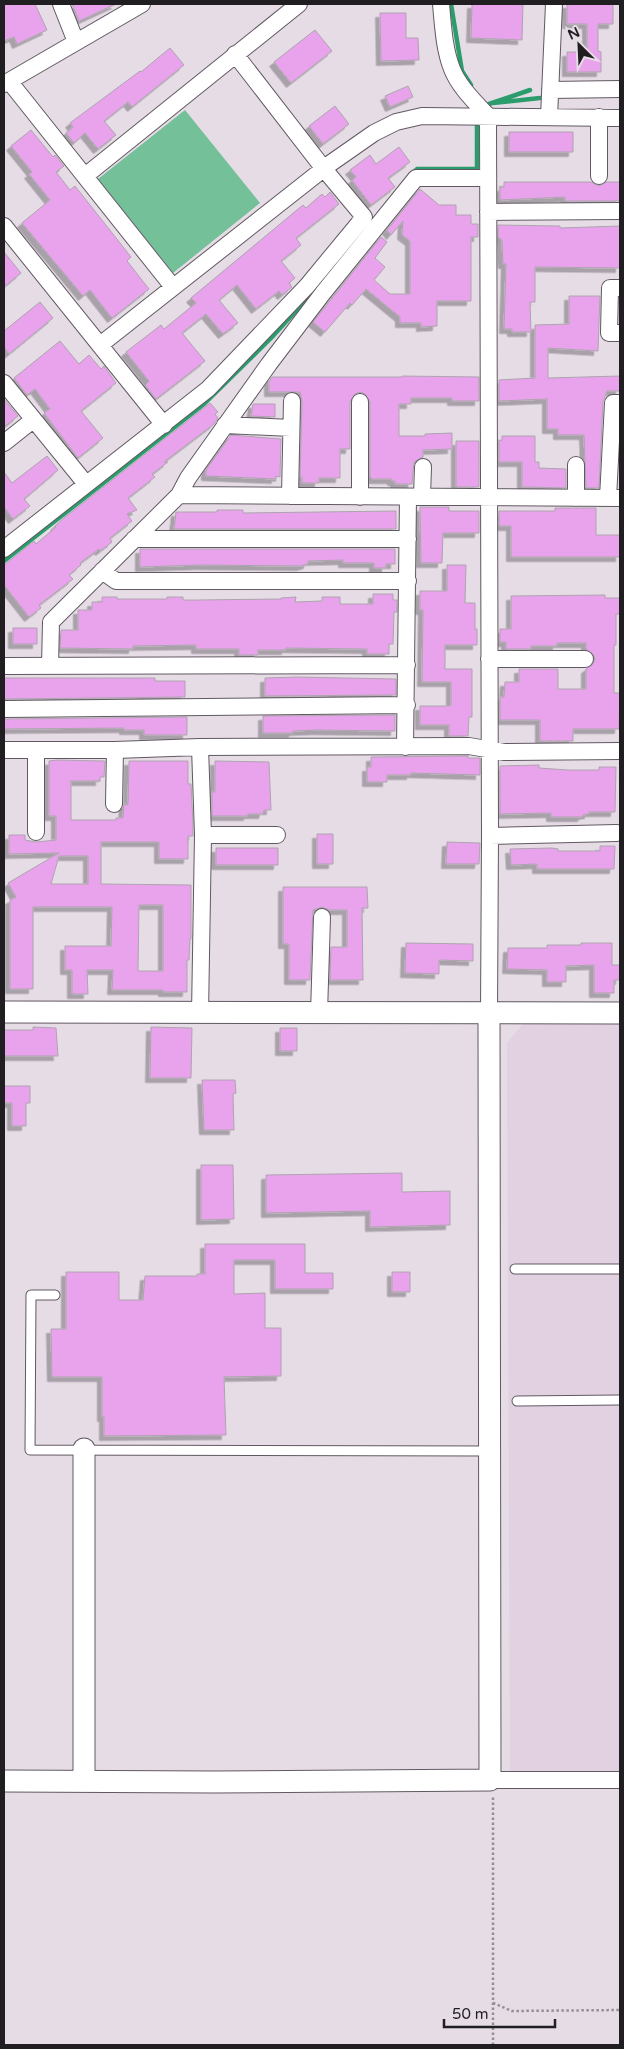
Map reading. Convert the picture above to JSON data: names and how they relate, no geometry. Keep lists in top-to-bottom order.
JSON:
{
  "scale_bar": "50 m",
  "north": "top left"
}
